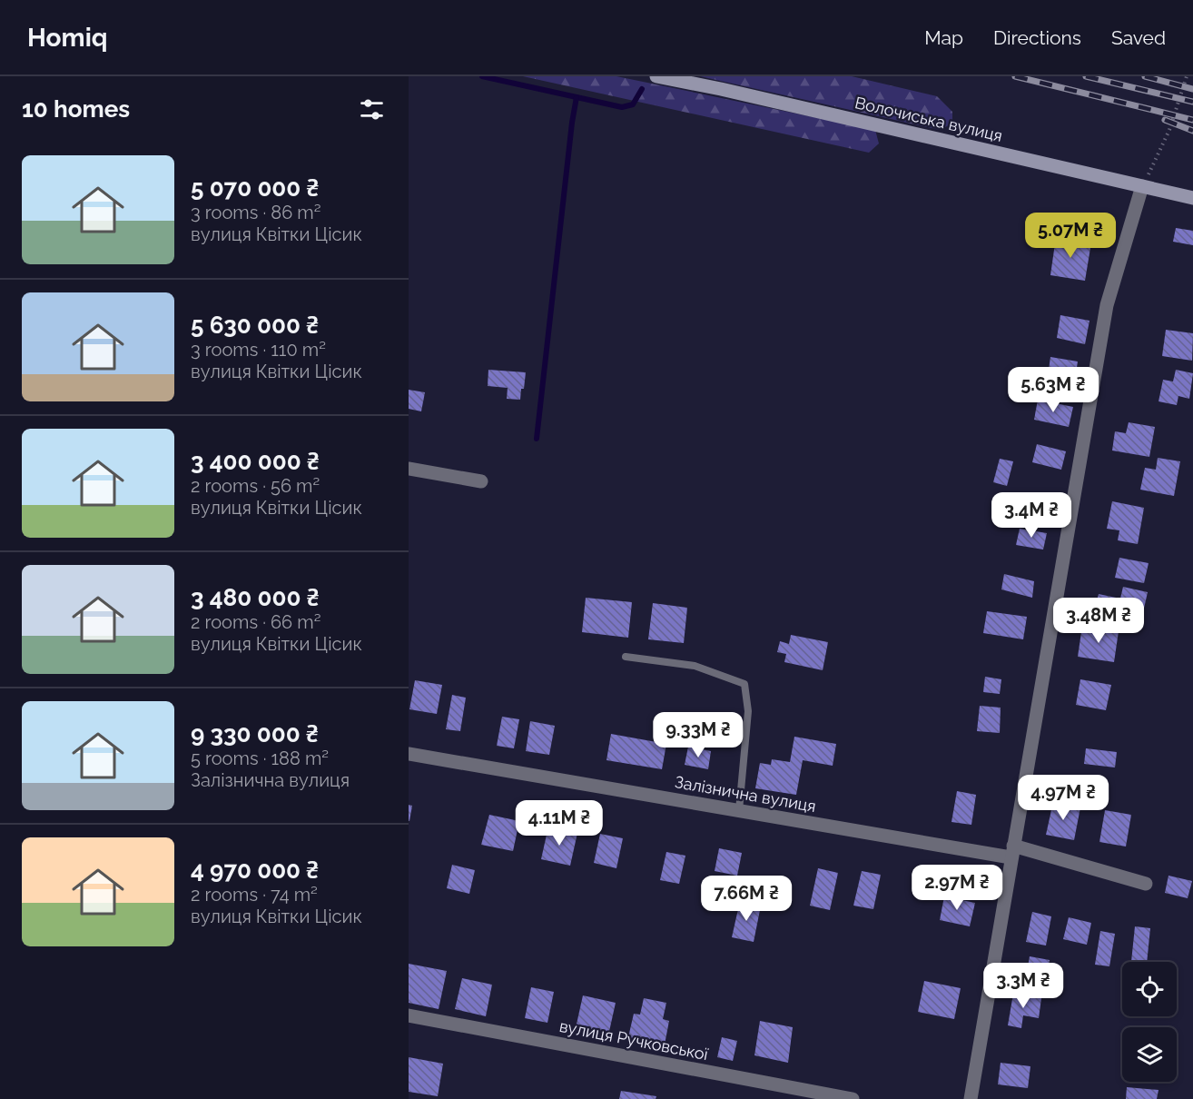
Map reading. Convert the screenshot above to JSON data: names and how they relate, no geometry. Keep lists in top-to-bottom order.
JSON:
{
  "streets": {
    "main road": ["Волочиська вулиця"],
    "street": ["Залізнична вулиця", "вулиця Ручковської"]
  },
  "page": {
    "header": "Homiq",
    "nav": ["Map", "Directions", "Saved"],
    "heading": "10 homes",
    "list": [
      {
        "name": "5 070 000 ₴",
        "note": "3 rooms · 86 m² · вулиця Квітки Цісик"
      },
      {
        "name": "5 630 000 ₴",
        "note": "3 rooms · 110 m² · вулиця Квітки Цісик"
      },
      {
        "name": "3 400 000 ₴",
        "note": "2 rooms · 56 m² · вулиця Квітки Цісик"
      },
      {
        "name": "3 480 000 ₴",
        "note": "2 rooms · 66 m² · вулиця Квітки Цісик"
      },
      {
        "name": "9 330 000 ₴",
        "note": "5 rooms · 188 m² · Залізнична вулиця"
      },
      {
        "name": "4 970 000 ₴",
        "note": "2 rooms · 74 m² · вулиця Квітки Цісик"
      }
    ],
    "price": [
      "5.07M ₴",
      "5.63M ₴",
      "3.4M ₴",
      "3.48M ₴",
      "9.33M ₴",
      "4.97M ₴",
      "4.11M ₴",
      "2.97M ₴",
      "7.66M ₴",
      "3.3M ₴"
    ]
  }
}
